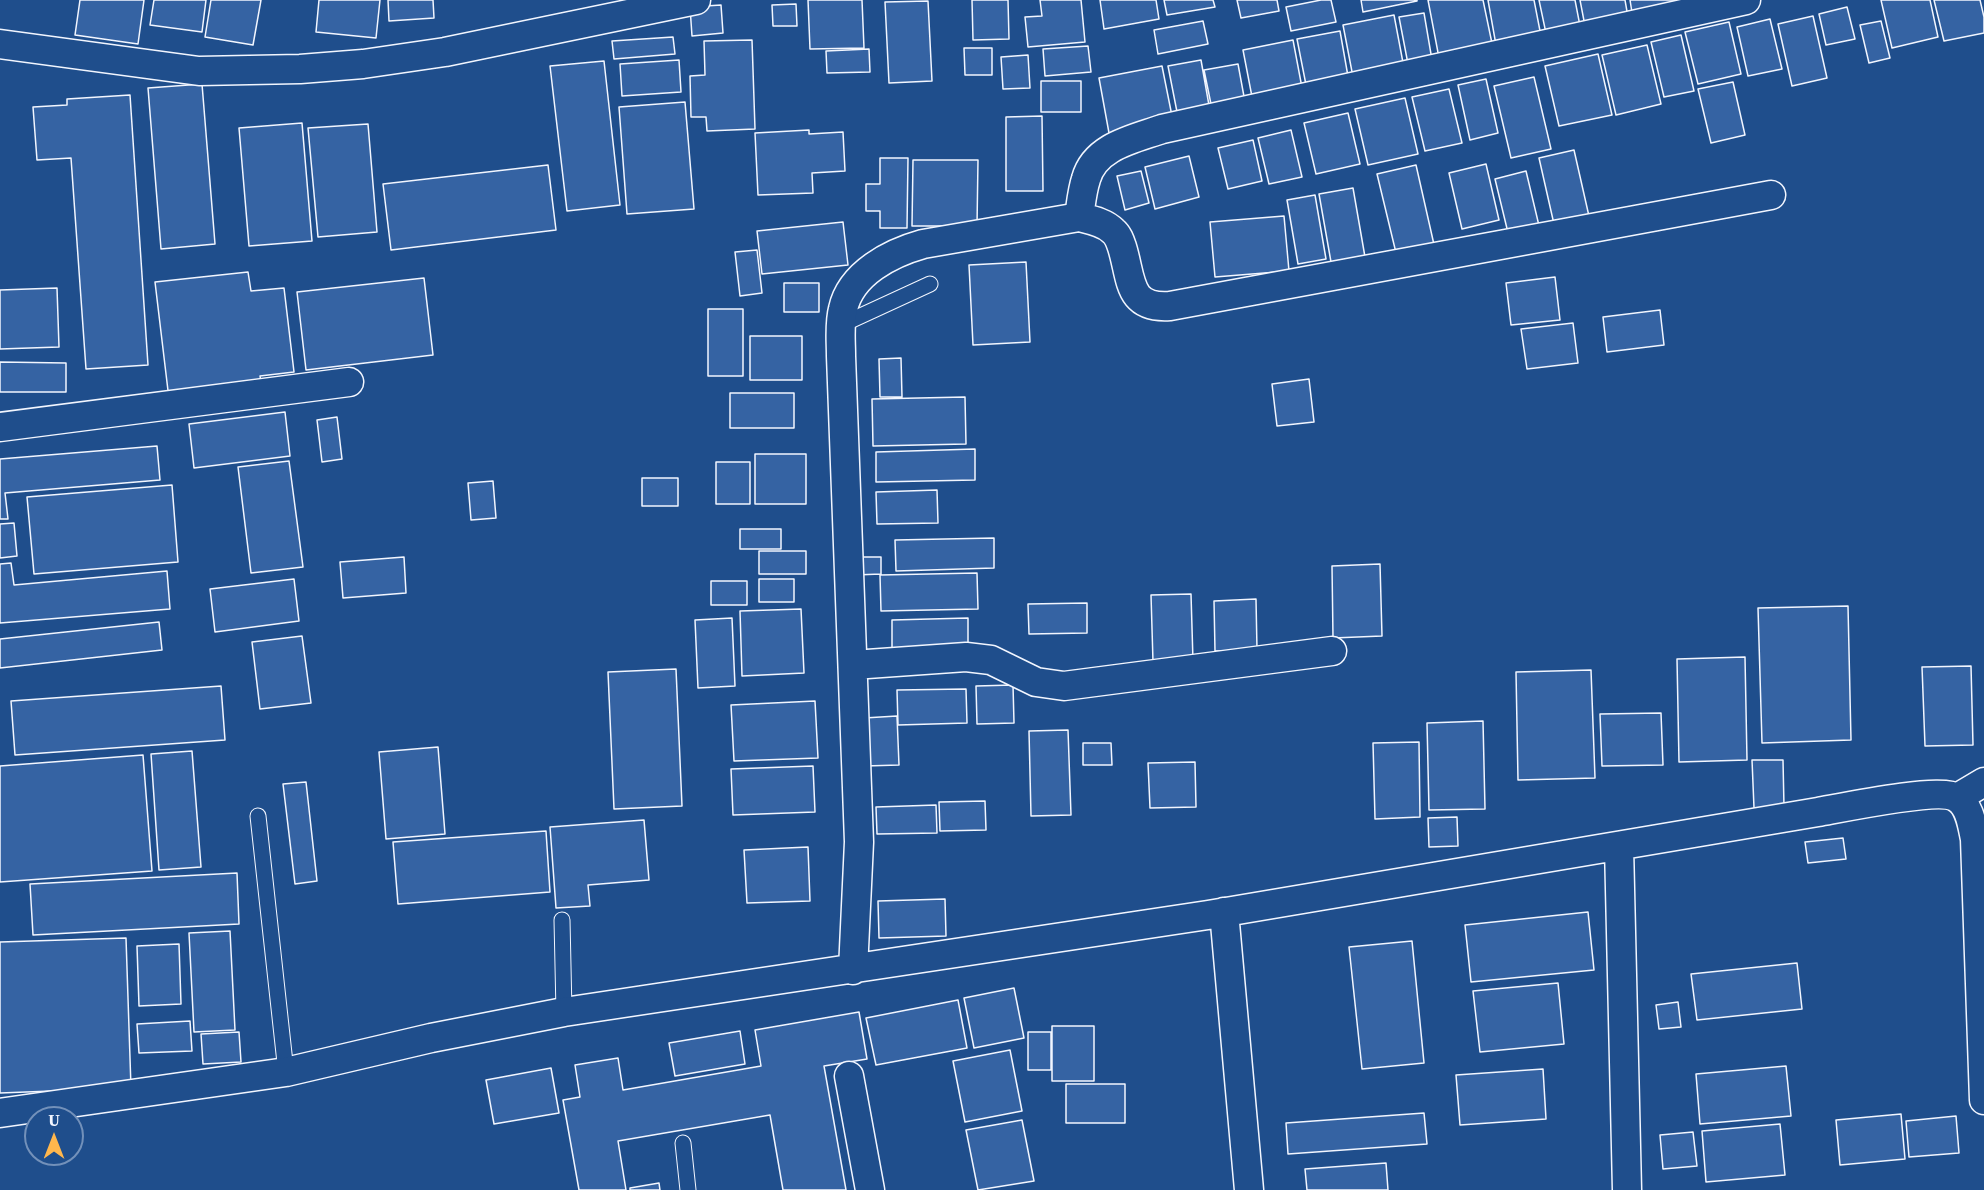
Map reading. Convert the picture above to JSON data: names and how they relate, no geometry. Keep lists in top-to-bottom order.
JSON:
{
  "north": "top"
}
